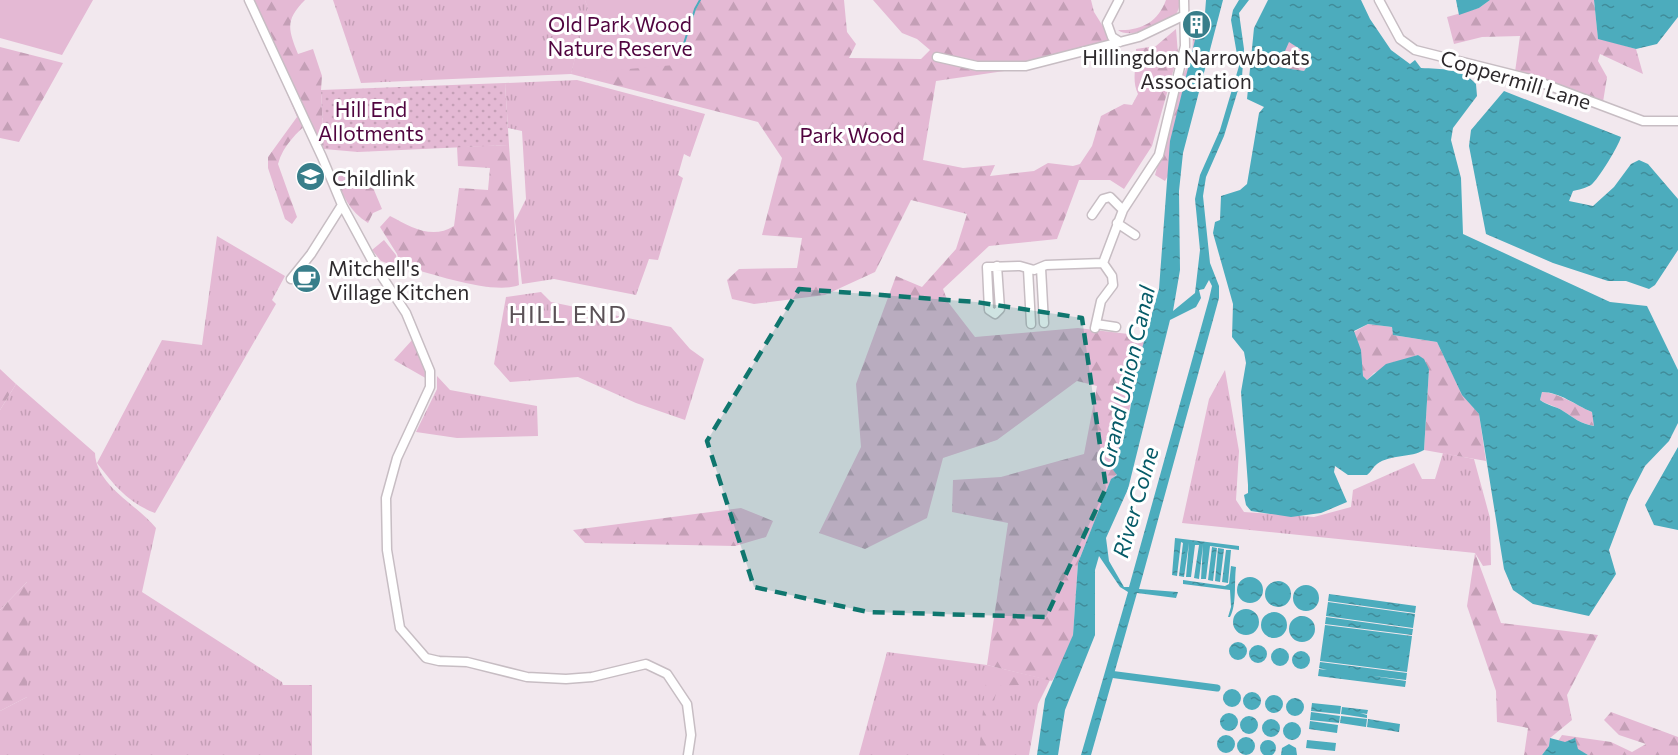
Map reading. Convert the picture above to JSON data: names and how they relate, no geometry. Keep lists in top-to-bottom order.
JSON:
{
  "streets": {
    "street": ["Coppermill Lane"]
  },
  "districts": ["HILL END"],
  "water": ["Grand Union Canal", "River Colne"],
  "parks": ["Old Park Wood Nature Reserve", "Hill End Allotments", "Park Wood"],
  "places": {
    "building": ["Hillingdon Narrowboats Association"],
    "school or university": ["Childlink"],
    "cafe": ["Mitchell's Village Kitchen"]
  }
}
